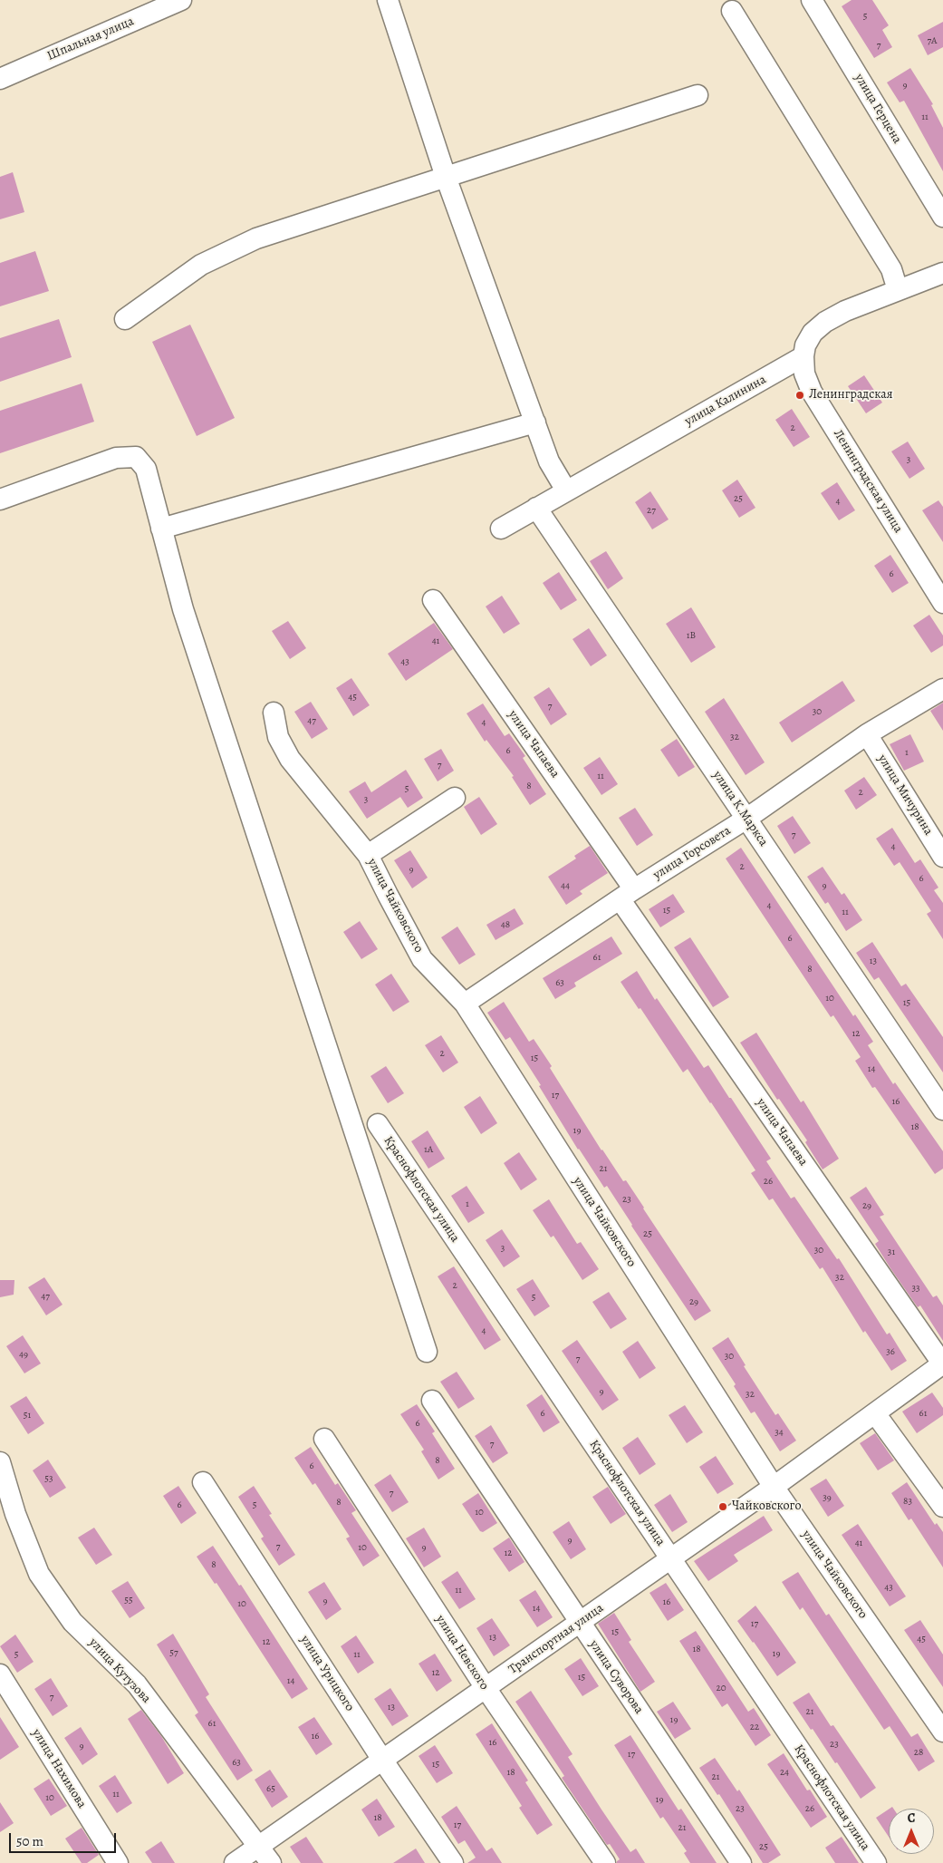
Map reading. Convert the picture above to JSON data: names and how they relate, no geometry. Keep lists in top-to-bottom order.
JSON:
{
  "streets": {
    "street": [
      "Шпальная улица",
      "улица Герцена",
      "улица Калинина",
      "Ленинградская улица",
      "улица Чапаева",
      "улица Мичурина",
      "улица К.Маркса",
      "улица Горсовета",
      "улица Чайковского",
      "Краснофлотская улица",
      "Транспортная улица",
      "улица Невского",
      "улица Кутузова",
      "улица Урицкого",
      "улица Суворова",
      "улица Нахимова"
    ]
  },
  "crossings": [
    ["улица Калинина", "Ленинградская улица"],
    ["улица Калинина", "улица К.Маркса"],
    ["улица Чапаева", "улица Горсовета"],
    ["улица Чапаева", "Транспортная улица"],
    ["улица Мичурина", "улица Горсовета"],
    ["улица К.Маркса", "улица Горсовета"],
    ["улица Горсовета", "улица Чайковского"],
    ["улица Чайковского", "Транспортная улица"],
    ["Краснофлотская улица", "Транспортная улица"],
    ["Транспортная улица", "улица Невского"],
    ["Транспортная улица", "улица Кутузова"],
    ["Транспортная улица", "улица Урицкого"],
    ["Транспортная улица", "улица Суворова"]
  ],
  "places": ["Ленинградская", "Чайковского"],
  "house_numbers": [
    "5",
    "7А",
    "7",
    "9",
    "11",
    "2",
    "3",
    "25",
    "4",
    "27",
    "6",
    "1В",
    "41",
    "43",
    "45",
    "7",
    "30",
    "47",
    "4",
    "32",
    "6",
    "1",
    "7",
    "11",
    "8",
    "5",
    "2",
    "3",
    "7",
    "4",
    "2",
    "9",
    "6",
    "44",
    "9",
    "4",
    "15",
    "11",
    "48",
    "6",
    "61",
    "13",
    "8",
    "63",
    "10",
    "15",
    "12",
    "2",
    "15",
    "14",
    "17",
    "16",
    "18",
    "19",
    "1А",
    "21",
    "26",
    "23",
    "1",
    "29",
    "25",
    "3",
    "30",
    "31",
    "32",
    "2",
    "33",
    "47",
    "5",
    "29",
    "4",
    "36",
    "49",
    "30",
    "7",
    "9",
    "32",
    "6",
    "61",
    "51",
    "6",
    "34",
    "7",
    "8",
    "6",
    "53",
    "7",
    "39",
    "83",
    "8",
    "6",
    "5",
    "10",
    "9",
    "41",
    "7",
    "10",
    "9",
    "12",
    "8",
    "43",
    "11",
    "55",
    "9",
    "16",
    "10",
    "14",
    "17",
    "15",
    "13",
    "45",
    "12",
    "18",
    "57",
    "19",
    "5",
    "11",
    "12",
    "15",
    "14",
    "20",
    "7",
    "13",
    "21",
    "19",
    "61",
    "22",
    "16",
    "16",
    "23",
    "9",
    "28",
    "17",
    "63",
    "15",
    "18",
    "24",
    "21",
    "65",
    "11",
    "10",
    "19",
    "23",
    "26",
    "18",
    "17",
    "21",
    "25"
  ],
  "scale_bar": "50 m",
  "north": "top"
}
